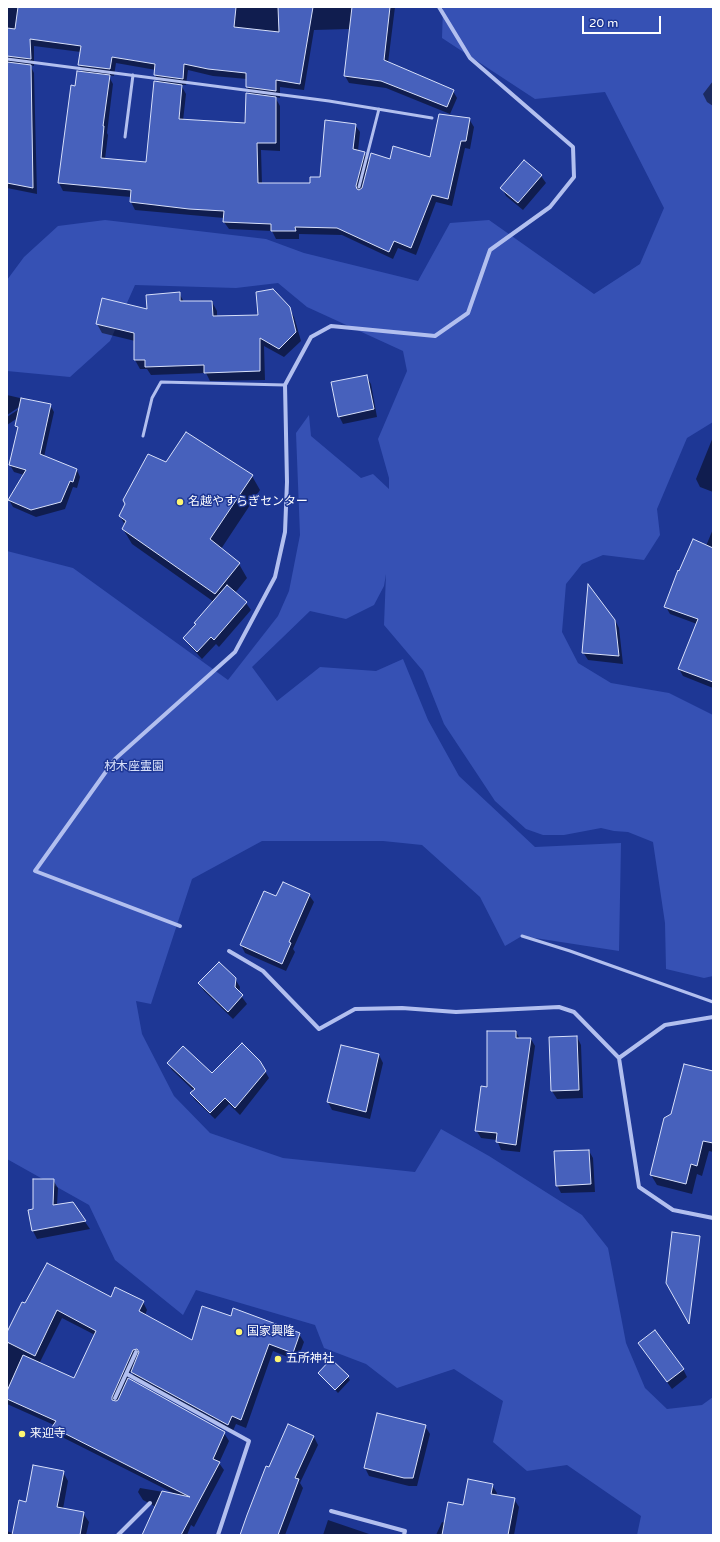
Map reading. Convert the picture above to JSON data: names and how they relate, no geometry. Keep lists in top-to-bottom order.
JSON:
{
  "parks": ["材木座霊園"],
  "places": [
    "名越やすらぎセンター",
    "国家興隆",
    "五所神社",
    "来迎寺"
  ],
  "scale_bar": "20 m"
}
